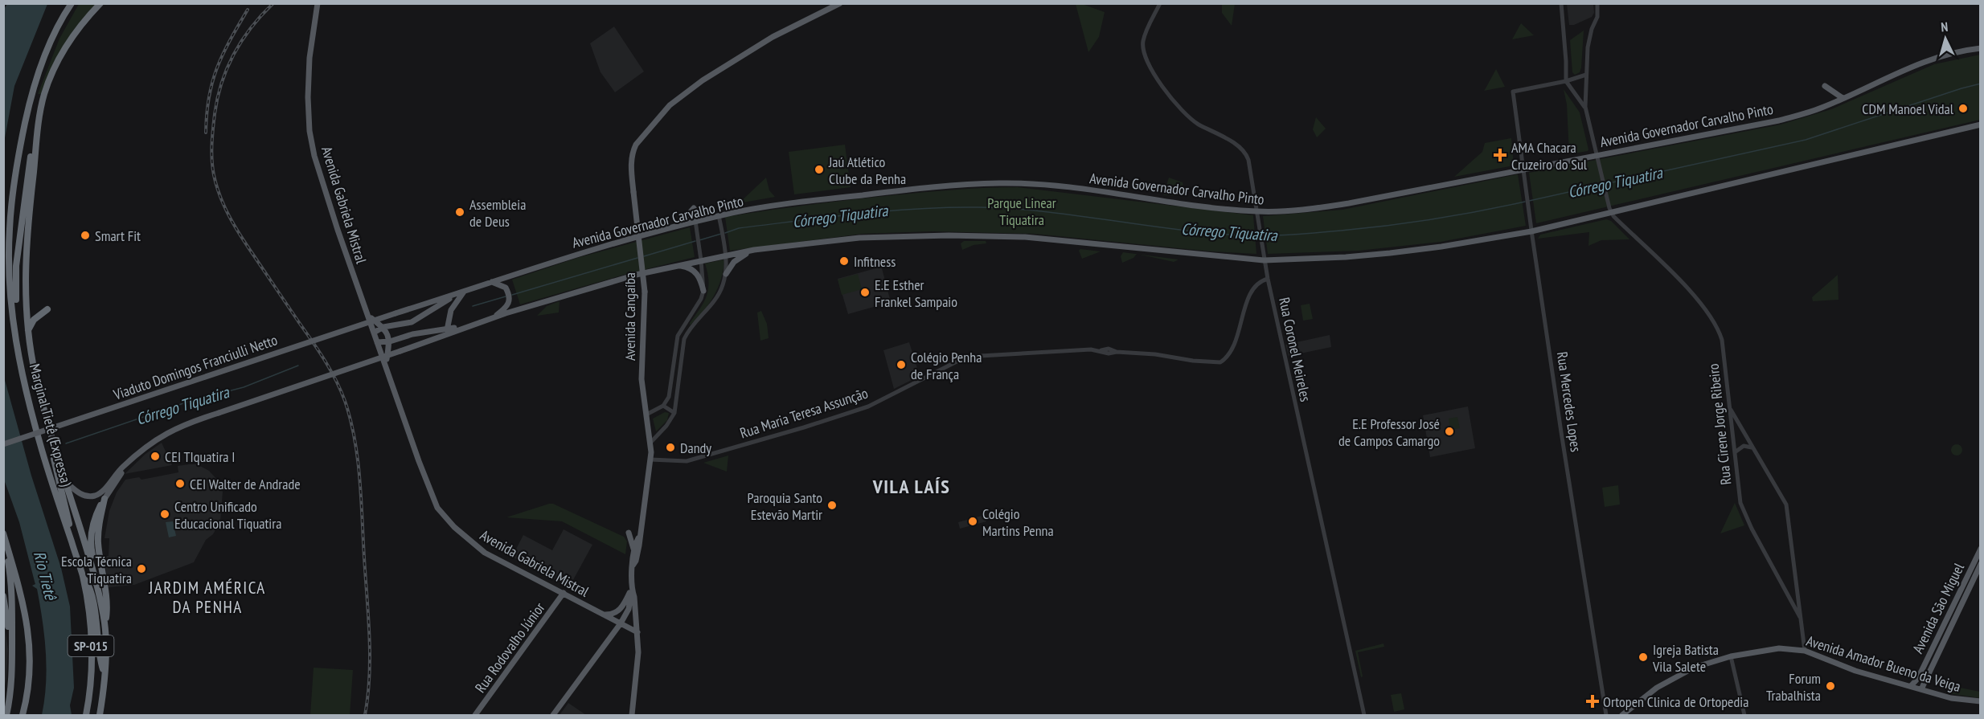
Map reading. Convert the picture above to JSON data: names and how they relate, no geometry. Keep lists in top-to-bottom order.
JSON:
{
  "streets": {
    "highway": ["Marginal Tietê (Expressa)", "SP-015"],
    "main road": [
      "Avenida Governador Carvalho Pinto",
      "Avenida Gabriela Mistral",
      "Avenida Cangaíba",
      "Viaduto Domingos Franciulli Netto",
      "Avenida São Miguel",
      "Rua Rodovalho Júnior",
      "Avenida Amador Bueno da Veiga"
    ],
    "street": [
      "Rua Coronel Meireles",
      "Rua Mercedes Lopes",
      "Rua Maria Teresa Assunção",
      "Rua Cirene Jorge Ribeiro"
    ]
  },
  "crossings": [
    ["Avenida Governador Carvalho Pinto", "Rua Coronel Meireles"],
    ["Avenida Governador Carvalho Pinto", "Viaduto Domingos Franciulli Netto"],
    ["Avenida Governador Carvalho Pinto", "Rua Mercedes Lopes"],
    ["Avenida Gabriela Mistral", "Avenida Cangaíba"],
    ["Avenida Gabriela Mistral", "Rua Rodovalho Júnior"],
    ["Avenida Cangaíba", "Rua Maria Teresa Assunção"],
    ["Rua Coronel Meireles", "Rua Maria Teresa Assunção"],
    ["Avenida São Miguel", "Avenida Amador Bueno da Veiga"]
  ],
  "districts": ["VILA LAÍS", "JARDIM AMÉRICA DA PENHA"],
  "water": ["Córrego Tiquatira", "Rio Tietê"],
  "parks": ["Parque Linear Tiquatira"],
  "places": {
    "other": [
      "CDM Manoel Vidal",
      "Jaú Atlético Clube da Penha",
      "Assembleia de Deus",
      "Smart Fit",
      "Infitness",
      "E.E Esther Frankel Sampaio",
      "Colégio Penha de França",
      "E.E Professor José de Campos Camargo",
      "Dandy",
      "CEI TIquatira I",
      "CEI Walter de Andrade",
      "Paroquia Santo Estevão Martir",
      "Centro Unificado Educacional Tiquatira",
      "Colégio Martins Penna",
      "Escola Técnica Tiquatira",
      "Igreja Batista Vila Salete",
      "Forum Trabalhista"
    ],
    "health": ["AMA Chacara Cruzeiro do Sul", "Ortopen Clinica de Ortopedia"]
  },
  "north": "top"
}
